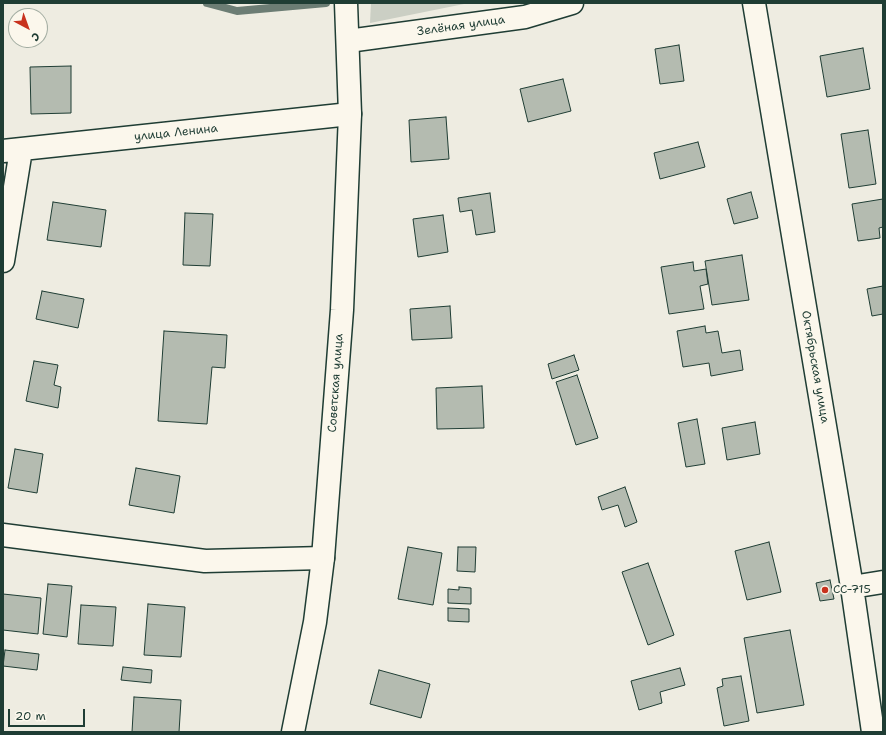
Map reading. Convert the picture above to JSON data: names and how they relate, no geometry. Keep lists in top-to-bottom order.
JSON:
{
  "streets": {
    "street": [
      "Зелёная улица",
      "улица Ленина",
      "Октябрьская улица",
      "Советская улица"
    ]
  },
  "crossings": [
    ["Зелёная улица", "Советская улица"],
    ["улица Ленина", "Советская улица"]
  ],
  "places": ["СС-715"],
  "scale_bar": "20 m",
  "north": "bottom right"
}
